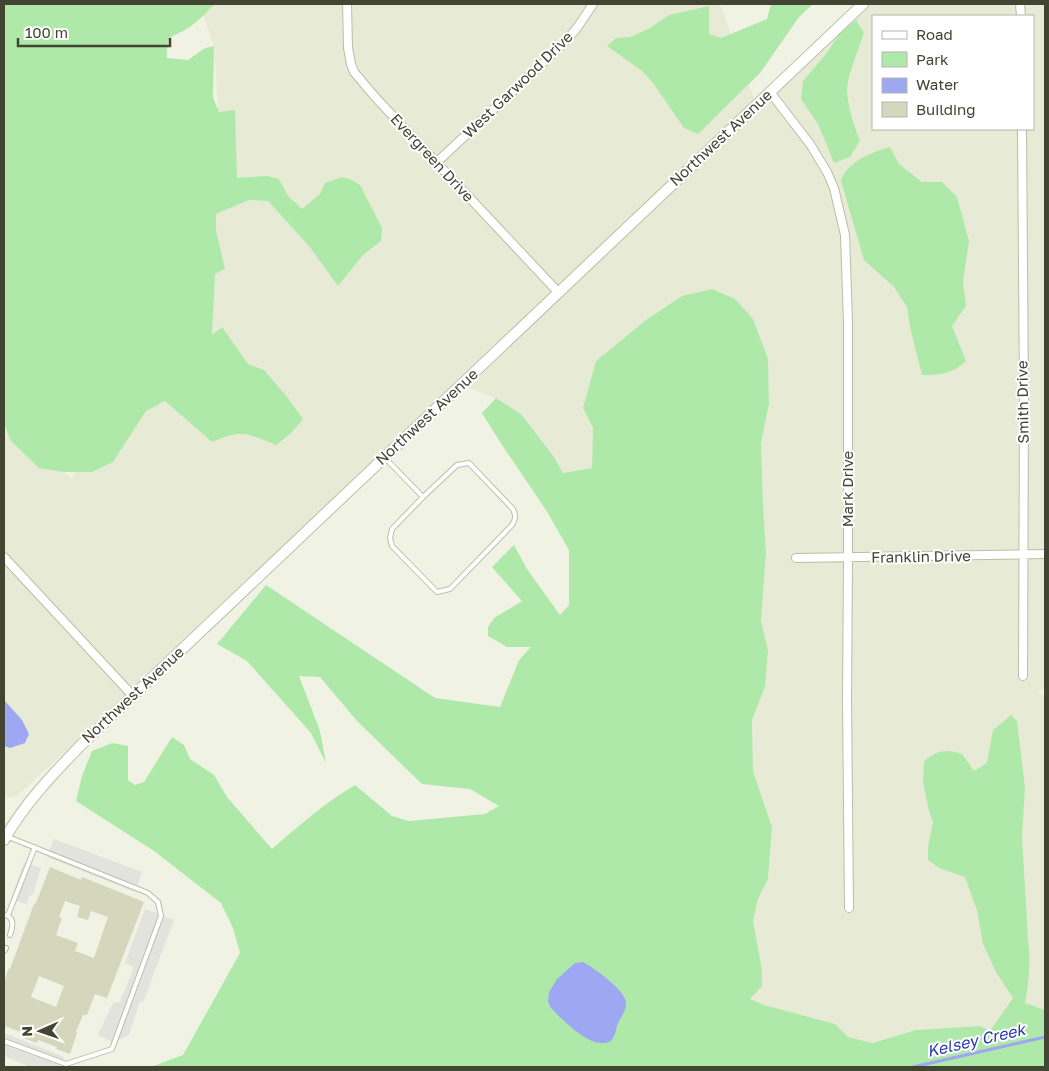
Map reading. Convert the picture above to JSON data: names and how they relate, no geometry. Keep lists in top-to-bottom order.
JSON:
{
  "streets": {
    "street": [
      "West Garwood Drive",
      "Northwest Avenue",
      "Evergreen Drive",
      "Smith Drive",
      "Mark Drive",
      "Franklin Drive"
    ]
  },
  "crossings": [
    ["West Garwood Drive", "Evergreen Drive"],
    ["Northwest Avenue", "Evergreen Drive"],
    ["Northwest Avenue", "Mark Drive"],
    ["Smith Drive", "Franklin Drive"],
    ["Mark Drive", "Franklin Drive"]
  ],
  "water": ["Kelsey Creek"],
  "legend": [
    "Road",
    "Park",
    "Water",
    "Building"
  ],
  "scale_bar": "100 m",
  "north": "left"
}
